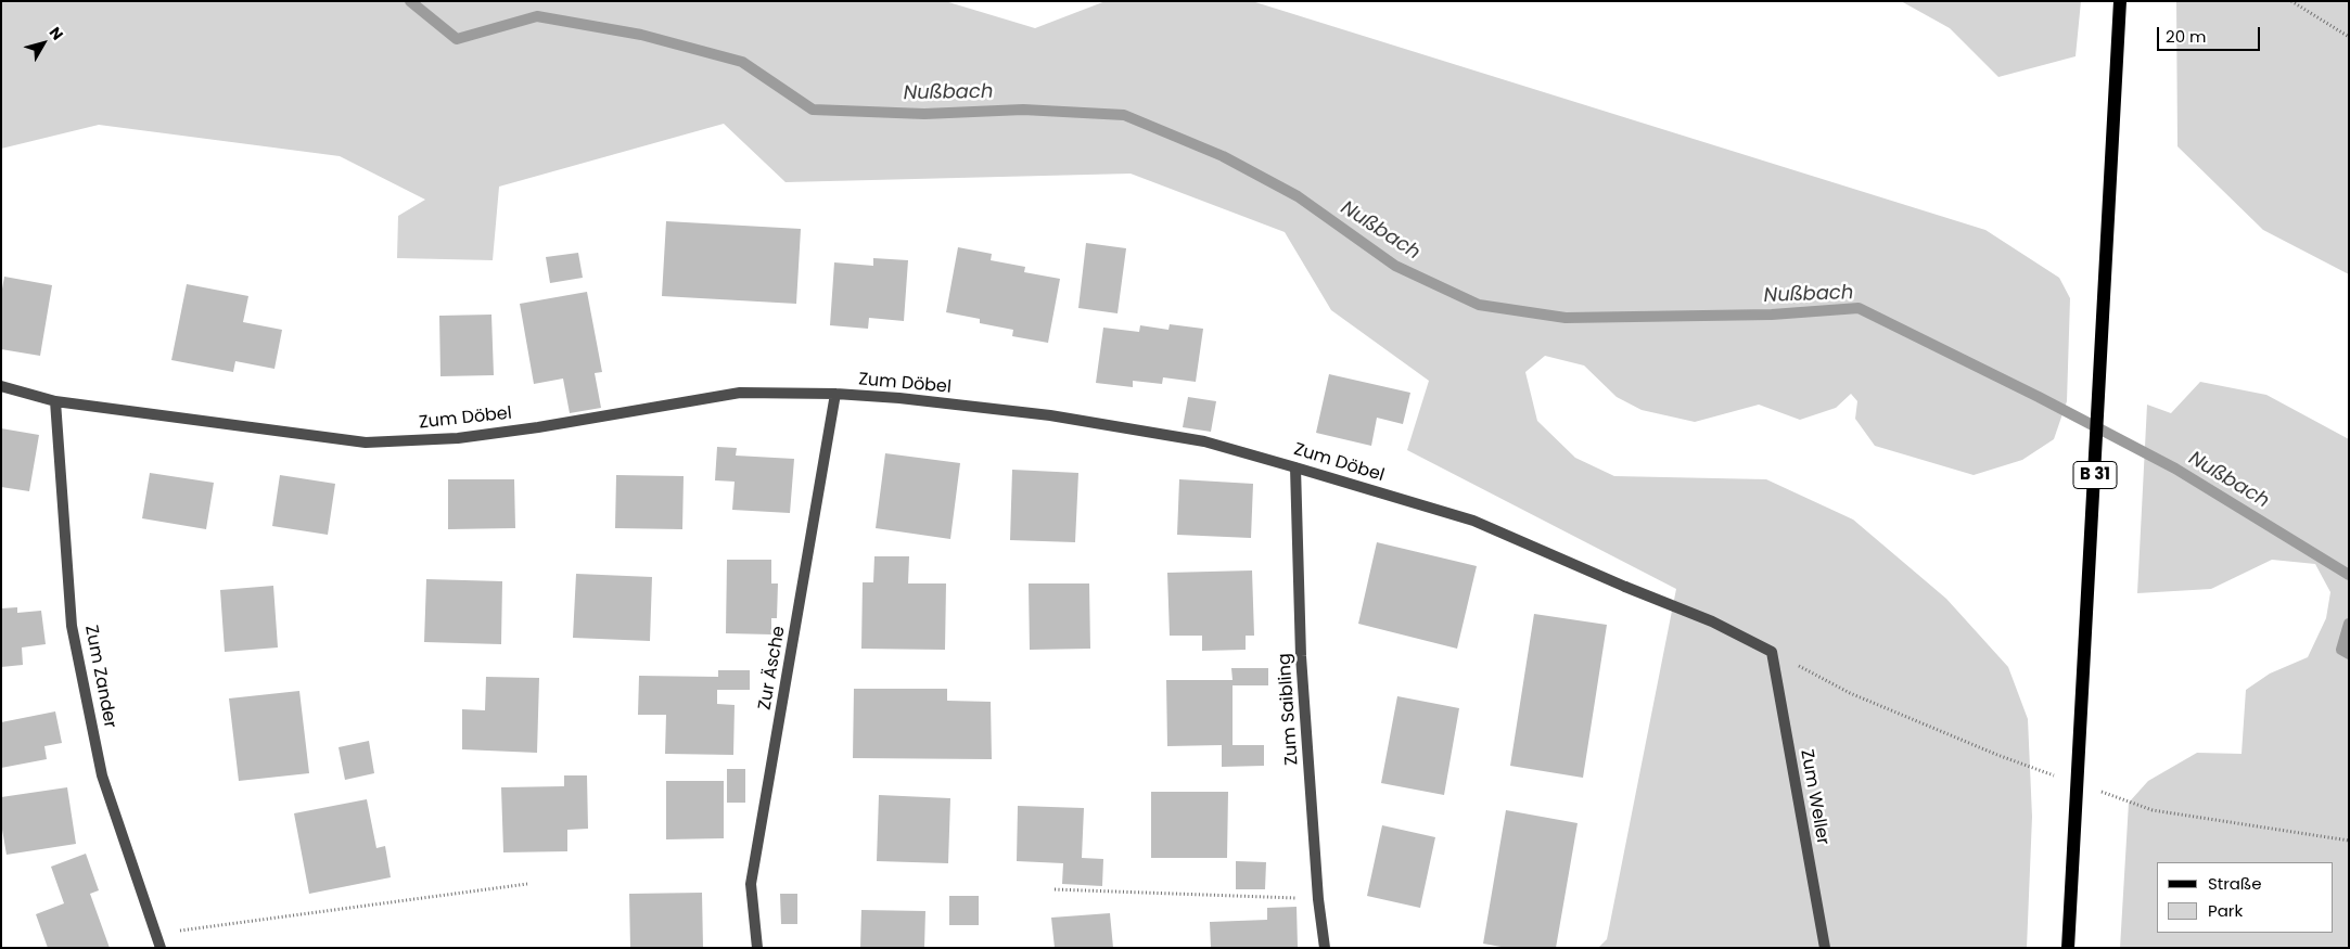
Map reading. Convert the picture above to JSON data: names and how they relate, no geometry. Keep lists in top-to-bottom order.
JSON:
{
  "streets": {
    "main road": ["B 31"],
    "street": [
      "Zum Döbel",
      "Zur Äsche",
      "Zum Zander",
      "Zum Saibling",
      "Zum Weller"
    ]
  },
  "crossings": [
    ["Zum Döbel", "Zur Äsche"],
    ["Zum Döbel", "Zum Zander"],
    ["Zum Döbel", "Zum Saibling"],
    ["Zum Döbel", "Zum Weller"]
  ],
  "water": ["Nußbach"],
  "legend": ["Straße", "Park"],
  "scale_bar": "20 m",
  "north": "top right"
}
